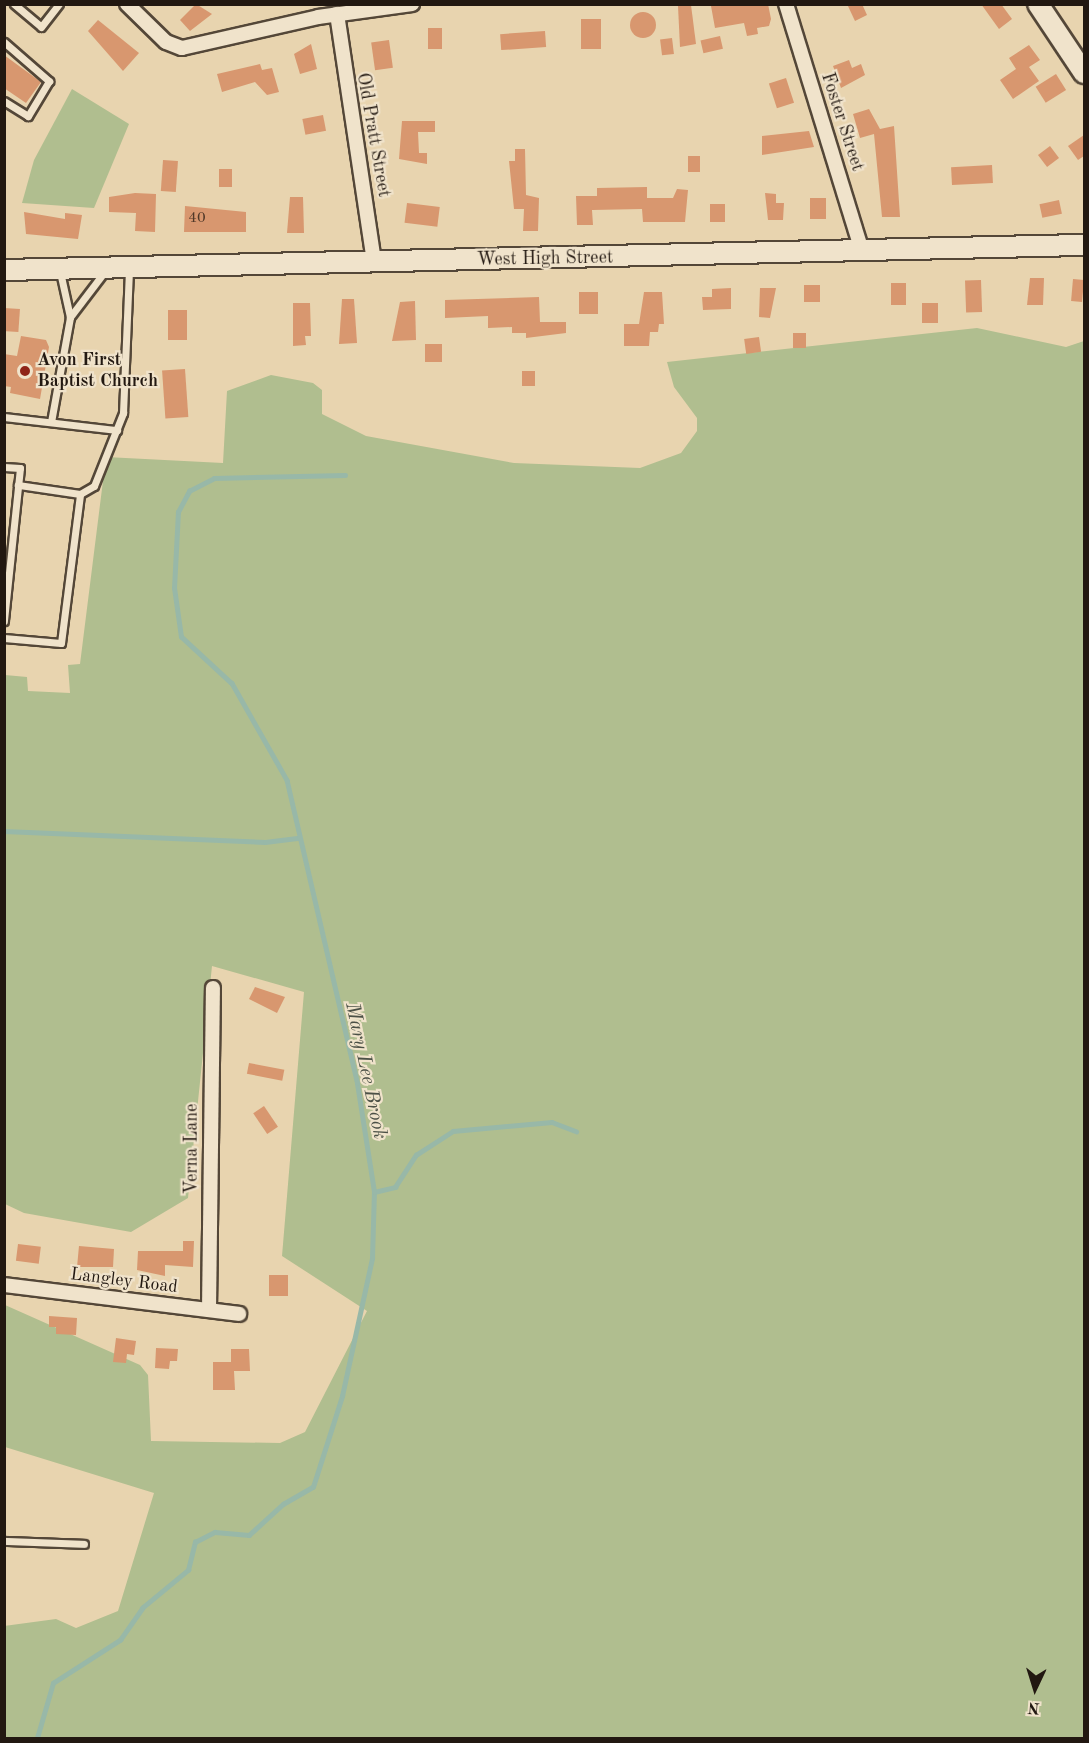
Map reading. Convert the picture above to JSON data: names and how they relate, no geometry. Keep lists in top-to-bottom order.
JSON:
{
  "streets": {
    "main road": ["West High Street"],
    "street": [
      "Foster Street",
      "Old Pratt Street",
      "Verna Lane",
      "Langley Road"
    ]
  },
  "crossings": [
    ["Foster Street", "West High Street"],
    ["Old Pratt Street", "West High Street"],
    ["Verna Lane", "Langley Road"]
  ],
  "water": ["Mary Lee Brook"],
  "places": ["Avon First Baptist Church"],
  "house_numbers": ["40"],
  "north": "bottom"
}
